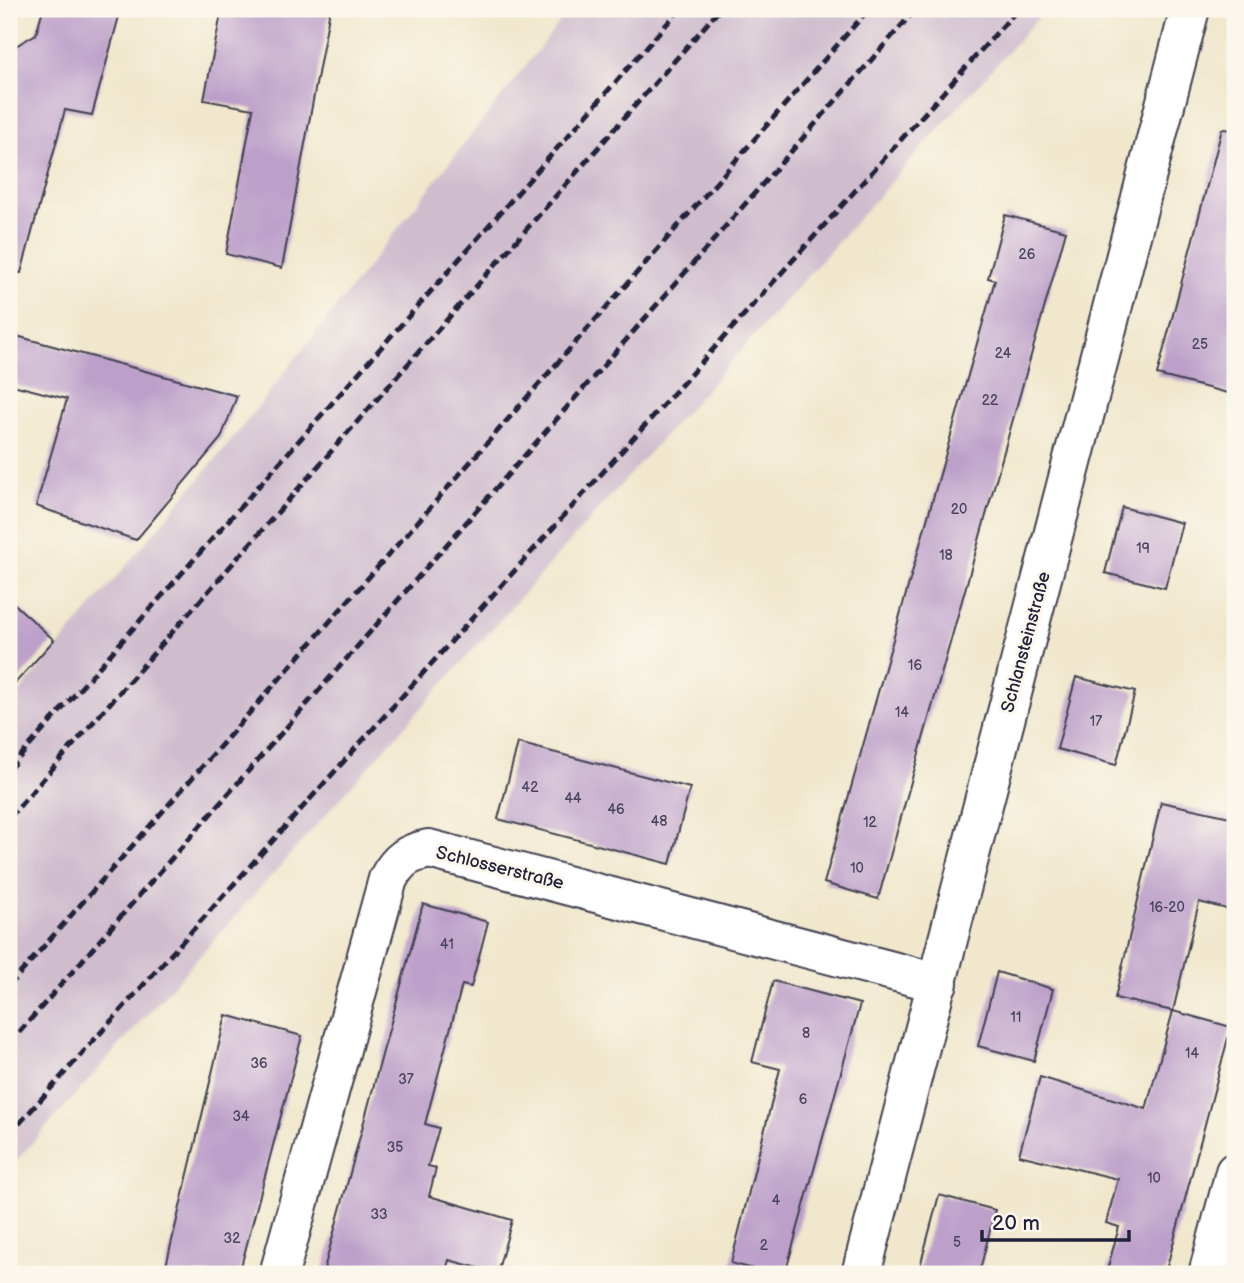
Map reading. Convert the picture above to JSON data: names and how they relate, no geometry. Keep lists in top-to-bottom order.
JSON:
{
  "streets": {
    "street": ["Schlansteinstraße", "Schlosserstraße"]
  },
  "crossings": [
    ["Schlansteinstraße", "Schlosserstraße"]
  ],
  "house_numbers": [
    "26",
    "25",
    "24",
    "22",
    "20",
    "19",
    "18",
    "16",
    "14",
    "17",
    "42",
    "44",
    "46",
    "48",
    "12",
    "10",
    "16-20",
    "41",
    "11",
    "8",
    "14",
    "36",
    "37",
    "6",
    "34",
    "35",
    "10",
    "4",
    "33",
    "32",
    "5",
    "2"
  ],
  "scale_bar": "20 m"
}
